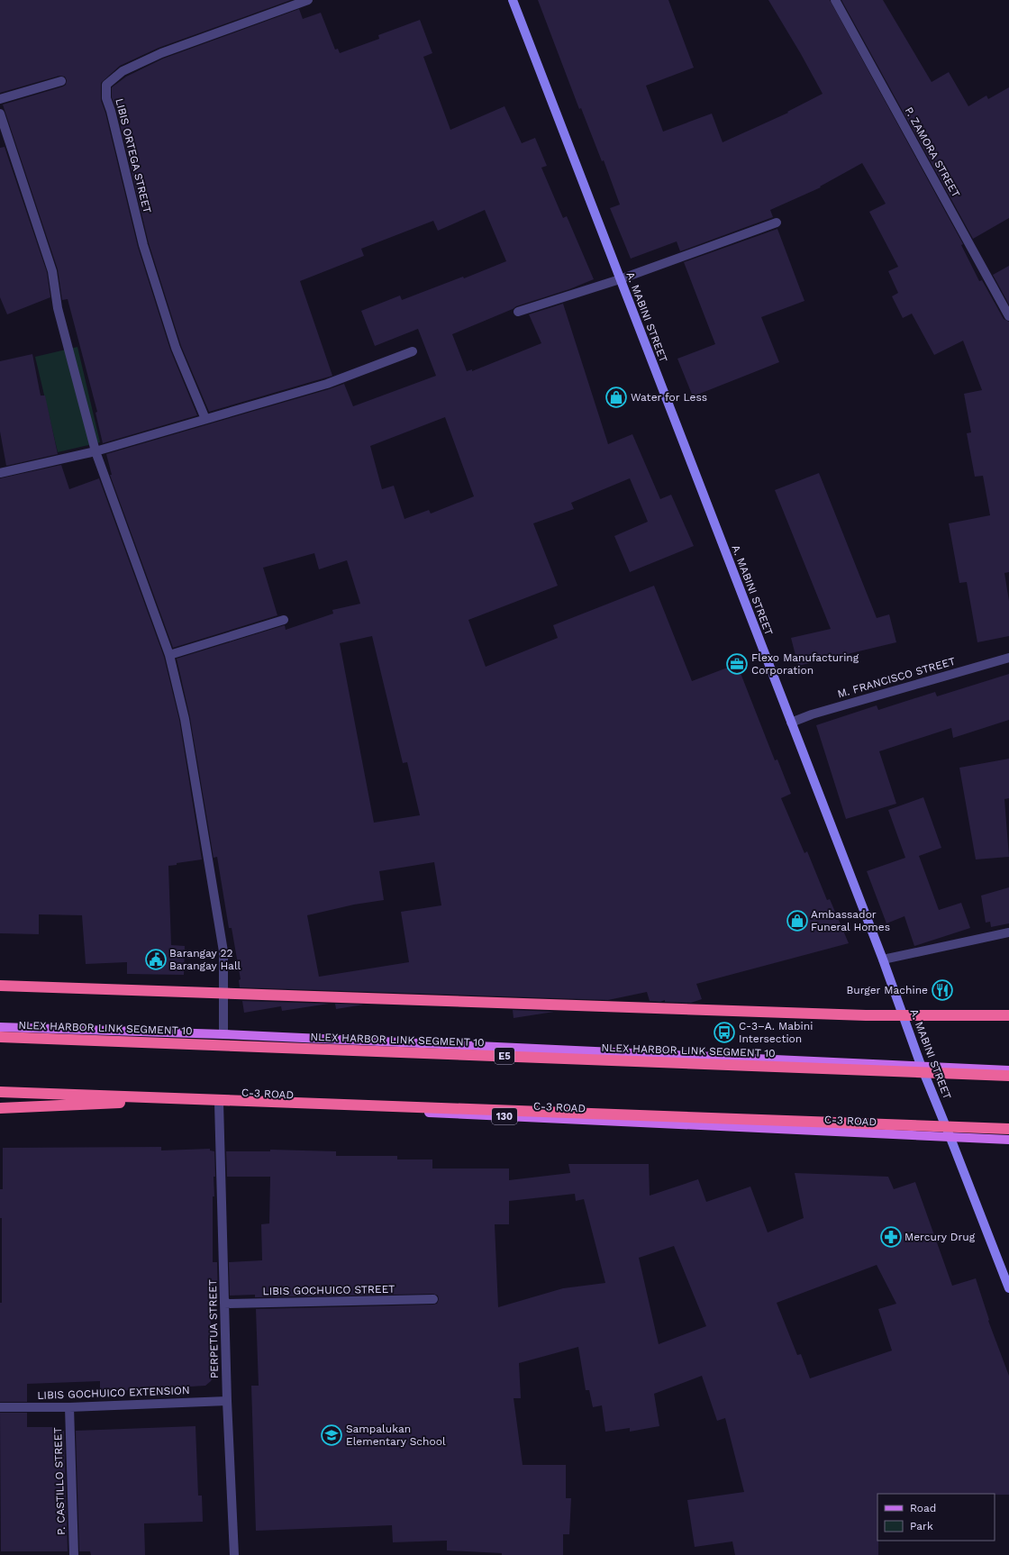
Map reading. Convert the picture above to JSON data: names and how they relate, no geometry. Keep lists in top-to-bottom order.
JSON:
{
  "streets": {
    "highway": ["NLEX HARBOR LINK SEGMENT 10", "E5"],
    "main road": ["A. MABINI STREET", "C-3 ROAD", "130"],
    "street": [
      "P. ZAMORA STREET",
      "LIBIS ORTEGA STREET",
      "M. FRANCISCO STREET",
      "LIBIS GOCHUICO STREET",
      "PERPETUA STREET",
      "LIBIS GOCHUICO EXTENSION",
      "P. CASTILLO STREET"
    ]
  },
  "crossings": [
    ["A. MABINI STREET", "M. FRANCISCO STREET"],
    ["A. MABINI STREET", "C-3 ROAD"],
    ["C-3 ROAD", "PERPETUA STREET"],
    ["LIBIS GOCHUICO STREET", "PERPETUA STREET"],
    ["PERPETUA STREET", "LIBIS GOCHUICO EXTENSION"],
    ["LIBIS GOCHUICO EXTENSION", "P. CASTILLO STREET"]
  ],
  "places": {
    "shop": ["Water for Less", "Ambassador Funeral Homes"],
    "office": ["Flexo Manufacturing Corporation"],
    "public building": ["Barangay 22 Barangay Hall"],
    "restaurant": ["Burger Machine"],
    "bus stop": ["C-3–A. Mabini Intersection"],
    "pharmacy": ["Mercury Drug"],
    "school or university": ["Sampalukan Elementary School"]
  },
  "legend": ["Road", "Park"]
}
